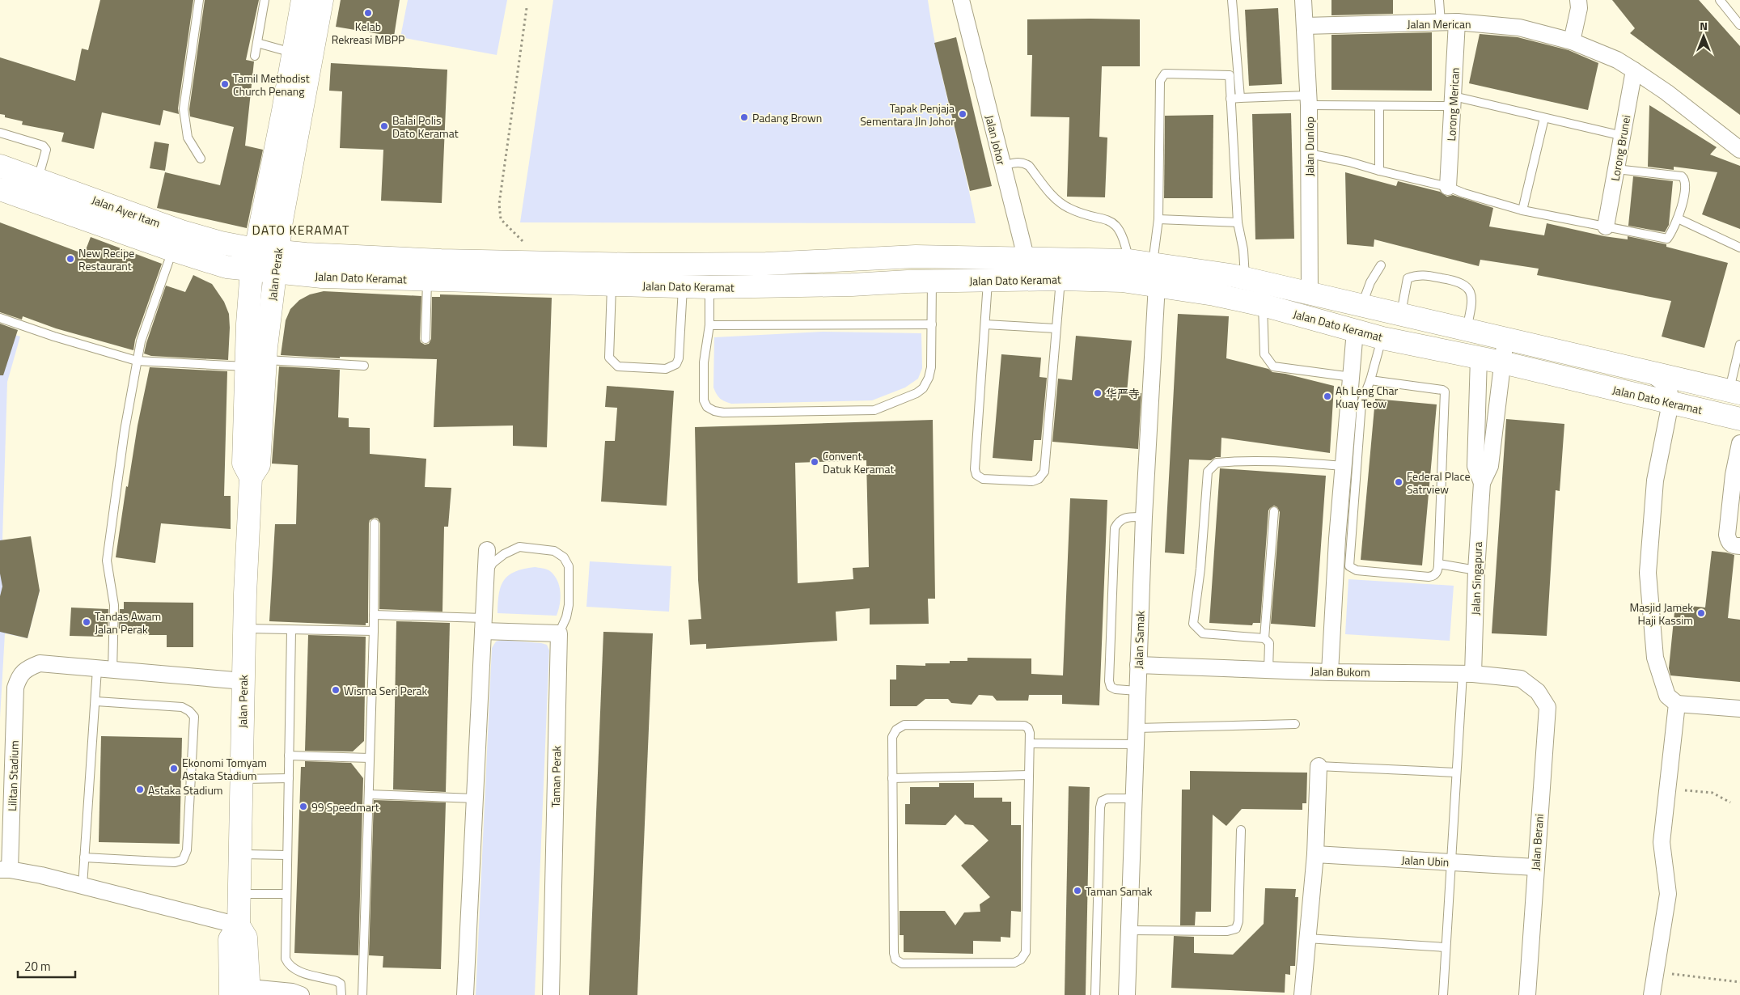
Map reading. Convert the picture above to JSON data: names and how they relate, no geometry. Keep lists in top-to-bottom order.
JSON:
{
  "streets": {
    "main road": ["Jalan Ayer Itam", "Jalan Perak", "Jalan Dato Keramat"],
    "street": [
      "Jalan Merican",
      "Lorong Merican",
      "Jalan Johor",
      "Jalan Dunlop",
      "Lorong Brunei",
      "Jalan Singapura",
      "Jalan Samak",
      "Jalan Bukom",
      "Lilitan Stadium",
      "Taman Perak",
      "Jalan Berani",
      "Jalan Ubin"
    ]
  },
  "crossings": [
    ["Jalan Merican", "Lorong Merican"],
    ["Jalan Merican", "Jalan Dunlop"],
    ["Jalan Merican", "Lorong Brunei"],
    ["Jalan Johor", "Jalan Dato Keramat"],
    ["Jalan Dunlop", "Jalan Dato Keramat"],
    ["Jalan Ayer Itam", "Jalan Perak"],
    ["Jalan Ayer Itam", "Jalan Dato Keramat"],
    ["Jalan Perak", "Jalan Dato Keramat"],
    ["Jalan Perak", "Lilitan Stadium"],
    ["Jalan Dato Keramat", "Jalan Singapura"],
    ["Jalan Dato Keramat", "Jalan Samak"],
    ["Jalan Singapura", "Jalan Bukom"],
    ["Jalan Samak", "Jalan Bukom"],
    ["Jalan Bukom", "Jalan Berani"],
    ["Jalan Berani", "Jalan Ubin"]
  ],
  "districts": ["DATO KERAMAT"],
  "places": [
    "Kelab Rekreasi MBPP",
    "Tamil Methodist Church Penang",
    "Tapak Penjaja Sementara Jln Johor",
    "Padang Brown",
    "Balai Polis Dato Keramat",
    "New Recipe Restaurant",
    "华严寺",
    "Ah Leng Char Kuay Teow",
    "Convent Datuk Keramat",
    "Federal Place Satrview",
    "Masjid Jamek Haji Kassim",
    "Tandas Awam Jalan Perak",
    "Wisma Seri Perak",
    "Ekonomi Tomyam Astaka Stadium",
    "Astaka Stadium",
    "99 Speedmart",
    "Taman Samak"
  ],
  "scale_bar": "20 m",
  "north": "top"
}
